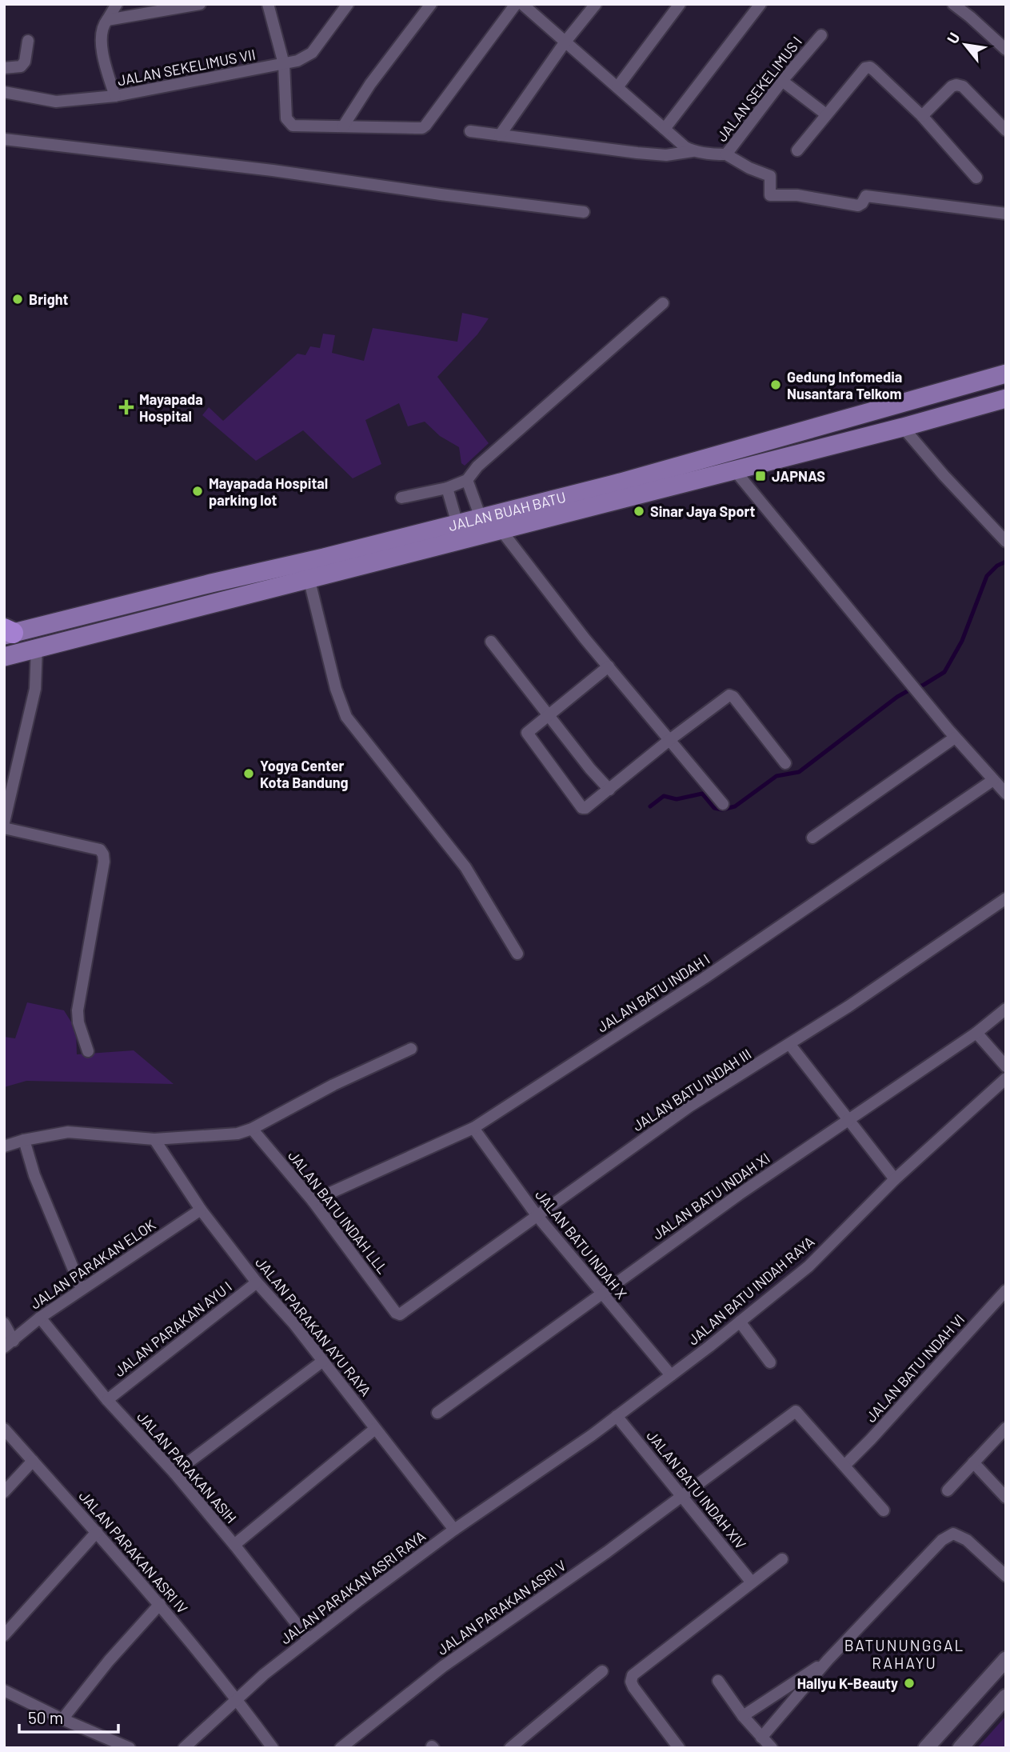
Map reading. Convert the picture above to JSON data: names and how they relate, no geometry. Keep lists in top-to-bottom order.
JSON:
{
  "streets": {
    "main road": ["JALAN BUAH BATU"],
    "street": [
      "JALAN SEKELIMUS VII",
      "JALAN SEKELIMUS I",
      "JALAN BATU INDAH I",
      "JALAN BATU INDAH III",
      "JALAN BATU INDAH XI",
      "JALAN BATU INDAH LLL",
      "JALAN BATU INDAH X",
      "JALAN PARAKAN ELOK",
      "JALAN BATU INDAH RAYA",
      "JALAN PARAKAN AYU RAYA",
      "JALAN PARAKAN AYU I",
      "JALAN BATU INDAH VI",
      "JALAN PARAKAN ASIH",
      "JALAN BATU INDAH XIV",
      "JALAN PARAKAN ASRI IV",
      "JALAN PARAKAN ASRI RAYA",
      "JALAN PARAKAN ASRI V"
    ]
  },
  "crossings": [
    ["JALAN BATU INDAH I", "JALAN BATU INDAH LLL"],
    ["JALAN BATU INDAH I", "JALAN BATU INDAH X"],
    ["JALAN BATU INDAH III", "JALAN BATU INDAH LLL"],
    ["JALAN BATU INDAH III", "JALAN BATU INDAH X"],
    ["JALAN BATU INDAH XI", "JALAN BATU INDAH X"],
    ["JALAN BATU INDAH X", "JALAN BATU INDAH RAYA"],
    ["JALAN PARAKAN ELOK", "JALAN PARAKAN AYU RAYA"],
    ["JALAN PARAKAN ELOK", "JALAN PARAKAN ASIH"],
    ["JALAN BATU INDAH RAYA", "JALAN BATU INDAH XIV"],
    ["JALAN BATU INDAH RAYA", "JALAN PARAKAN ASRI RAYA"],
    ["JALAN PARAKAN AYU RAYA", "JALAN PARAKAN AYU I"],
    ["JALAN PARAKAN AYU RAYA", "JALAN PARAKAN ASRI RAYA"],
    ["JALAN PARAKAN AYU I", "JALAN PARAKAN ASIH"],
    ["JALAN PARAKAN ASIH", "JALAN PARAKAN ASRI RAYA"],
    ["JALAN BATU INDAH XIV", "JALAN PARAKAN ASRI V"],
    ["JALAN PARAKAN ASRI IV", "JALAN PARAKAN ASRI RAYA"]
  ],
  "districts": ["BATUNUNGGAL RAHAYU"],
  "places": {
    "other": [
      "Bright",
      "Gedung Infomedia Nusantara Telkom",
      "Mayapada Hospital parking lot",
      "Sinar Jaya Sport",
      "Yogya Center Kota Bandung",
      "Hallyu K-Beauty"
    ],
    "health": ["Mayapada Hospital"],
    "transit": ["JAPNAS"]
  },
  "scale_bar": "50 m",
  "north": "top left"
}
